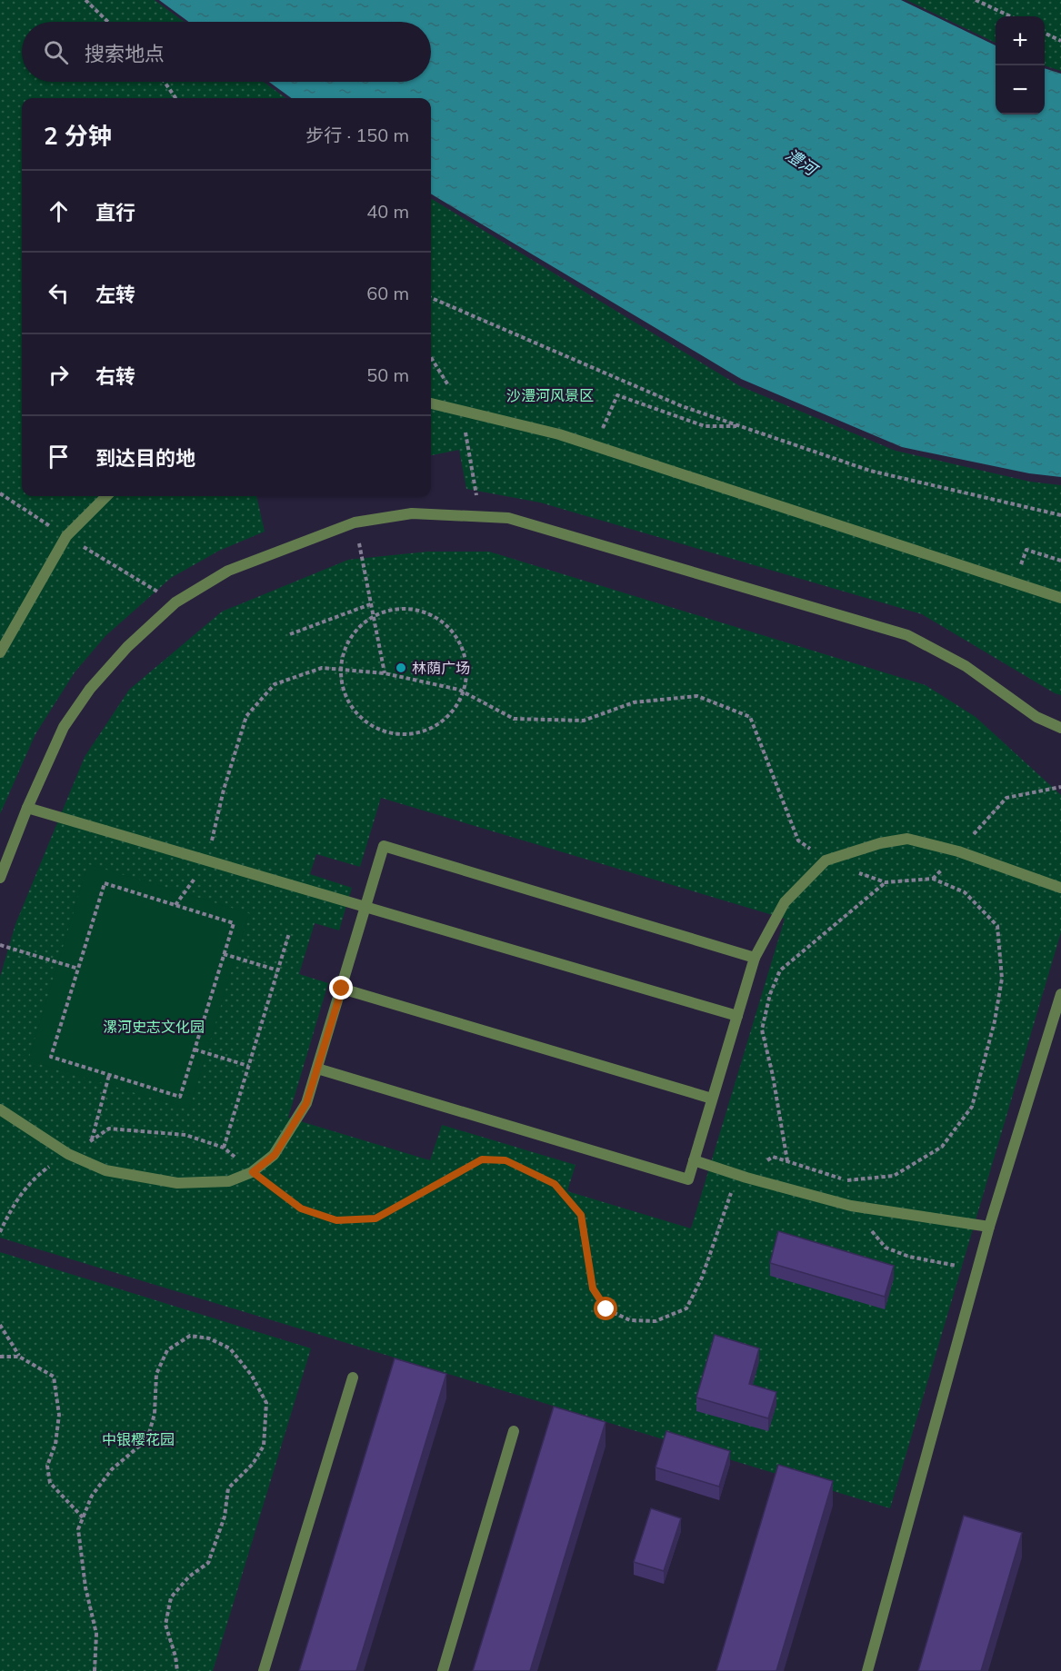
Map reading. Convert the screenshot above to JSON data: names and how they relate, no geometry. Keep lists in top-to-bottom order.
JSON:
{
  "water": ["澧河"],
  "parks": ["沙澧河风景区", "漯河史志文化园", "中银樱花园"],
  "places": ["林荫广场"],
  "page": {
    "map_buttons": ["+", "−"],
    "search": "搜索地点",
    "heading": ["2 分钟", "步行 · 150 m"],
    "list": [
      ["直行", "40 m"],
      ["左转", "60 m"],
      ["右转", "50 m"],
      "到达目的地"
    ]
  }
}
